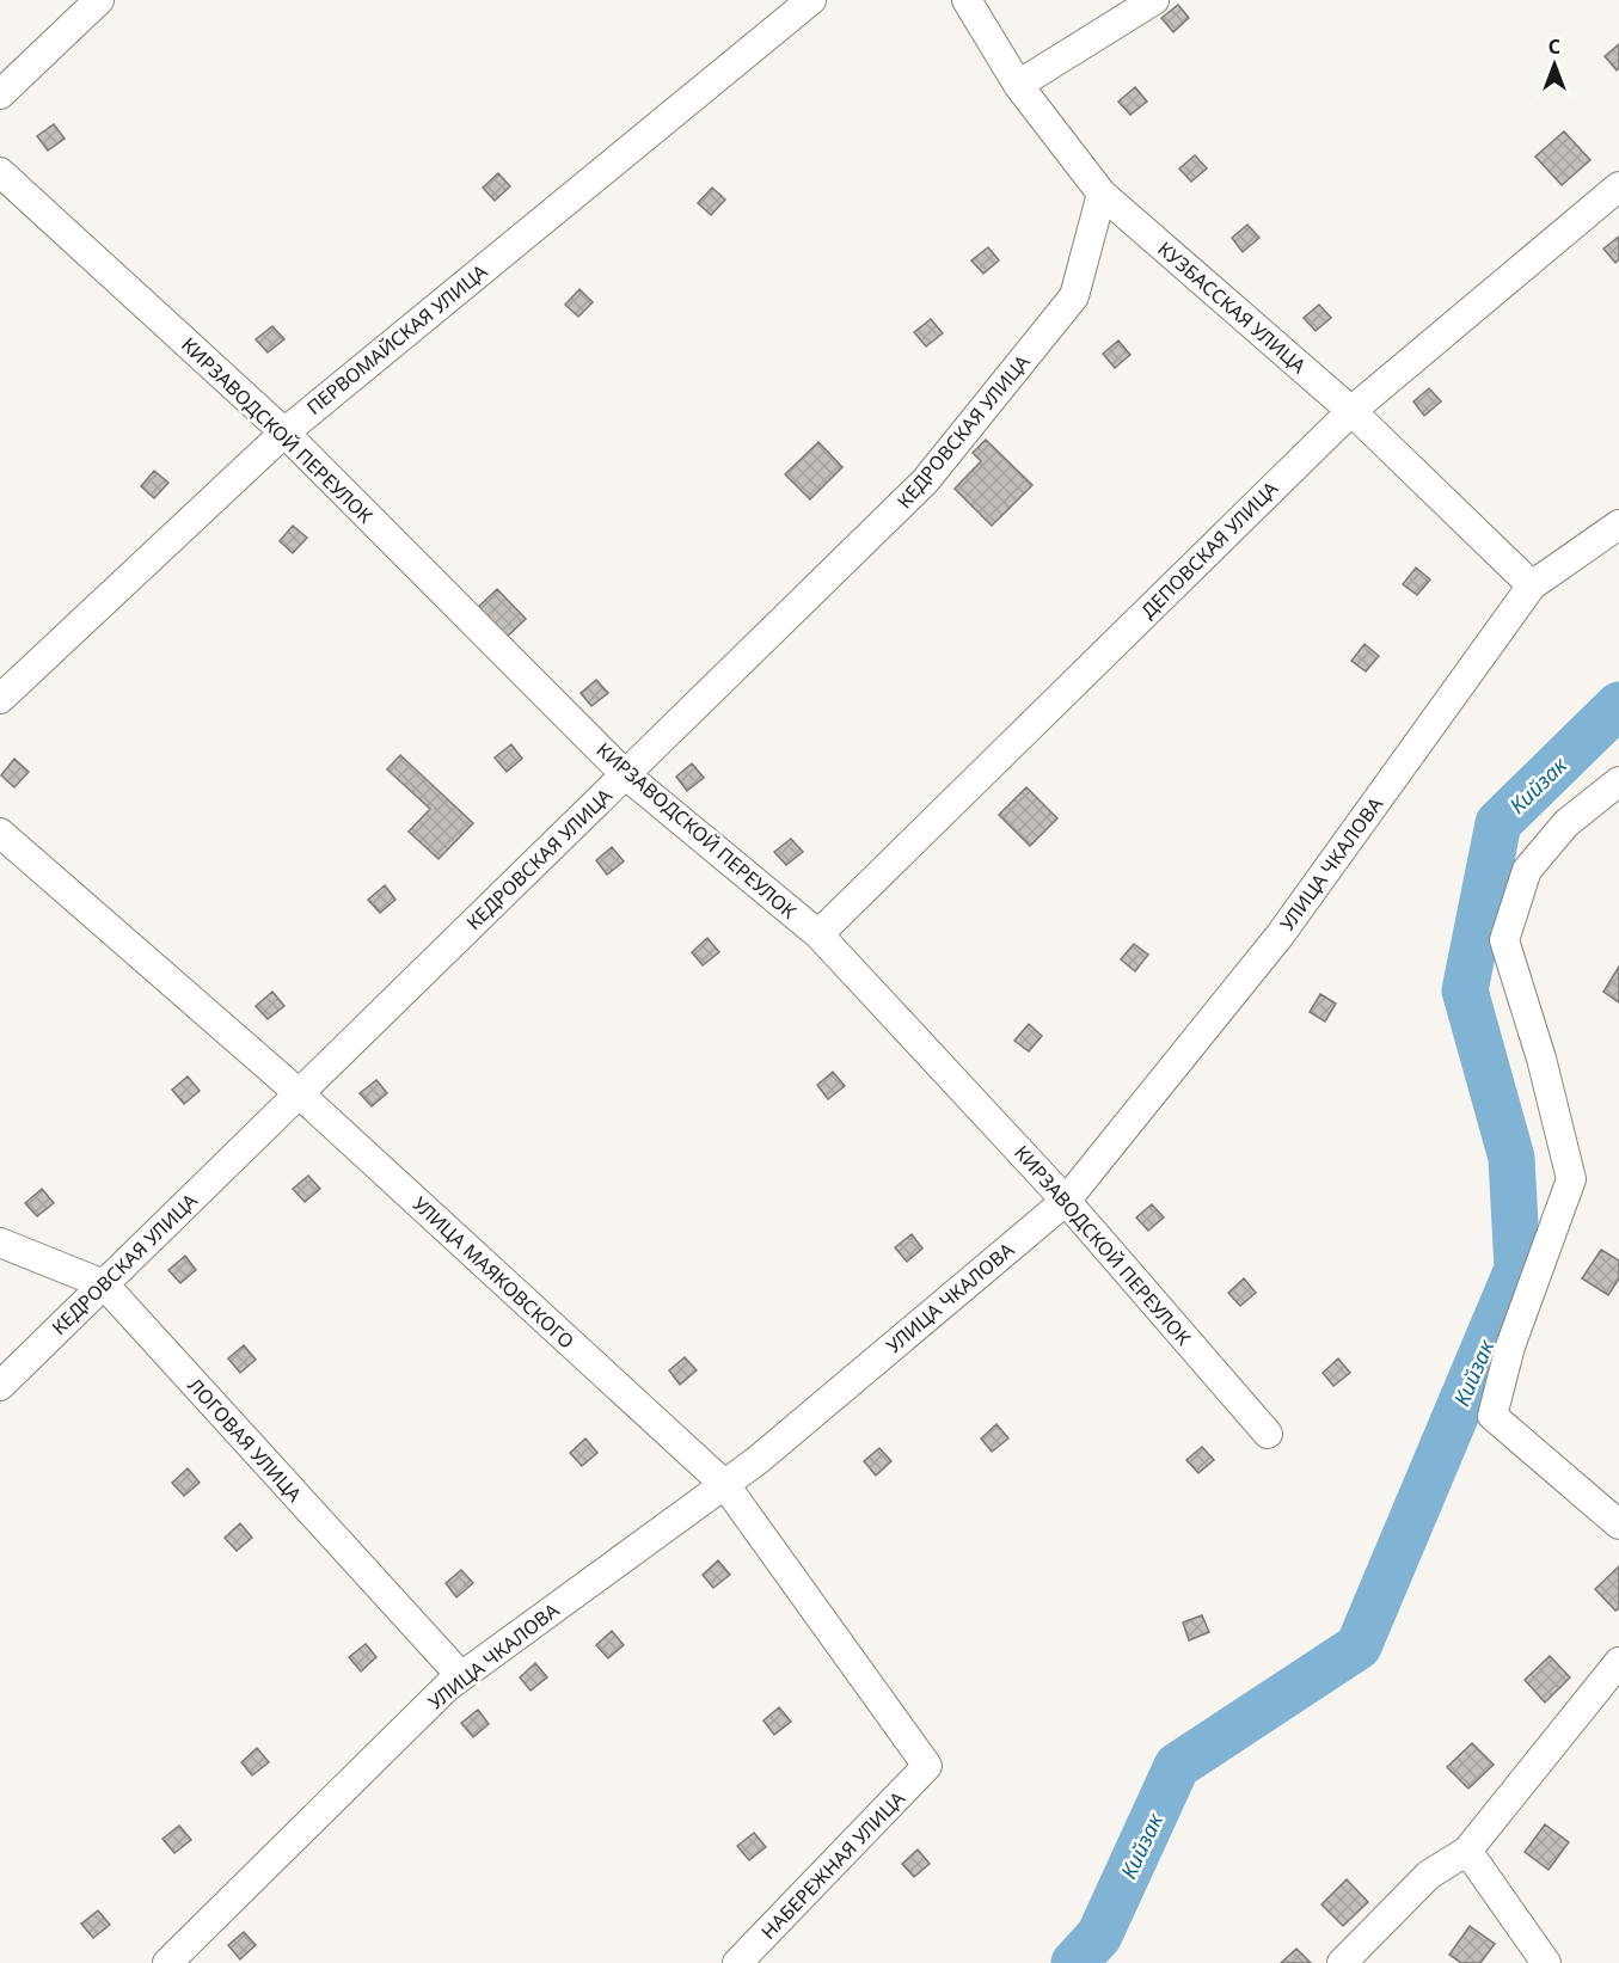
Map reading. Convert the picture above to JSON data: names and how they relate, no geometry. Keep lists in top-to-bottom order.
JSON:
{
  "streets": {
    "street": [
      "КУЗБАССКАЯ УЛИЦА",
      "ПЕРВОМАЙСКАЯ УЛИЦА",
      "КИРЗАВОДСКОЙ ПЕРЕУЛОК",
      "КЕДРОВСКАЯ УЛИЦА",
      "ДЕПОВСКАЯ УЛИЦА",
      "УЛИЦА ЧКАЛОВА",
      "УЛИЦА МАЯКОВСКОГО",
      "ЛОГОВАЯ УЛИЦА",
      "НАБЕРЕЖНАЯ УЛИЦА"
    ]
  },
  "crossings": [
    ["КУЗБАССКАЯ УЛИЦА", "КЕДРОВСКАЯ УЛИЦА"],
    ["КУЗБАССКАЯ УЛИЦА", "ДЕПОВСКАЯ УЛИЦА"],
    ["КУЗБАССКАЯ УЛИЦА", "УЛИЦА ЧКАЛОВА"],
    ["ПЕРВОМАЙСКАЯ УЛИЦА", "КИРЗАВОДСКОЙ ПЕРЕУЛОК"],
    ["КИРЗАВОДСКОЙ ПЕРЕУЛОК", "КЕДРОВСКАЯ УЛИЦА"],
    ["КИРЗАВОДСКОЙ ПЕРЕУЛОК", "ДЕПОВСКАЯ УЛИЦА"],
    ["КИРЗАВОДСКОЙ ПЕРЕУЛОК", "УЛИЦА ЧКАЛОВА"],
    ["КЕДРОВСКАЯ УЛИЦА", "УЛИЦА МАЯКОВСКОГО"],
    ["КЕДРОВСКАЯ УЛИЦА", "ЛОГОВАЯ УЛИЦА"],
    ["УЛИЦА ЧКАЛОВА", "УЛИЦА МАЯКОВСКОГО"],
    ["УЛИЦА ЧКАЛОВА", "ЛОГОВАЯ УЛИЦА"],
    ["УЛИЦА МАЯКОВСКОГО", "НАБЕРЕЖНАЯ УЛИЦА"]
  ],
  "water": ["Кийзак"],
  "north": "top"
}
